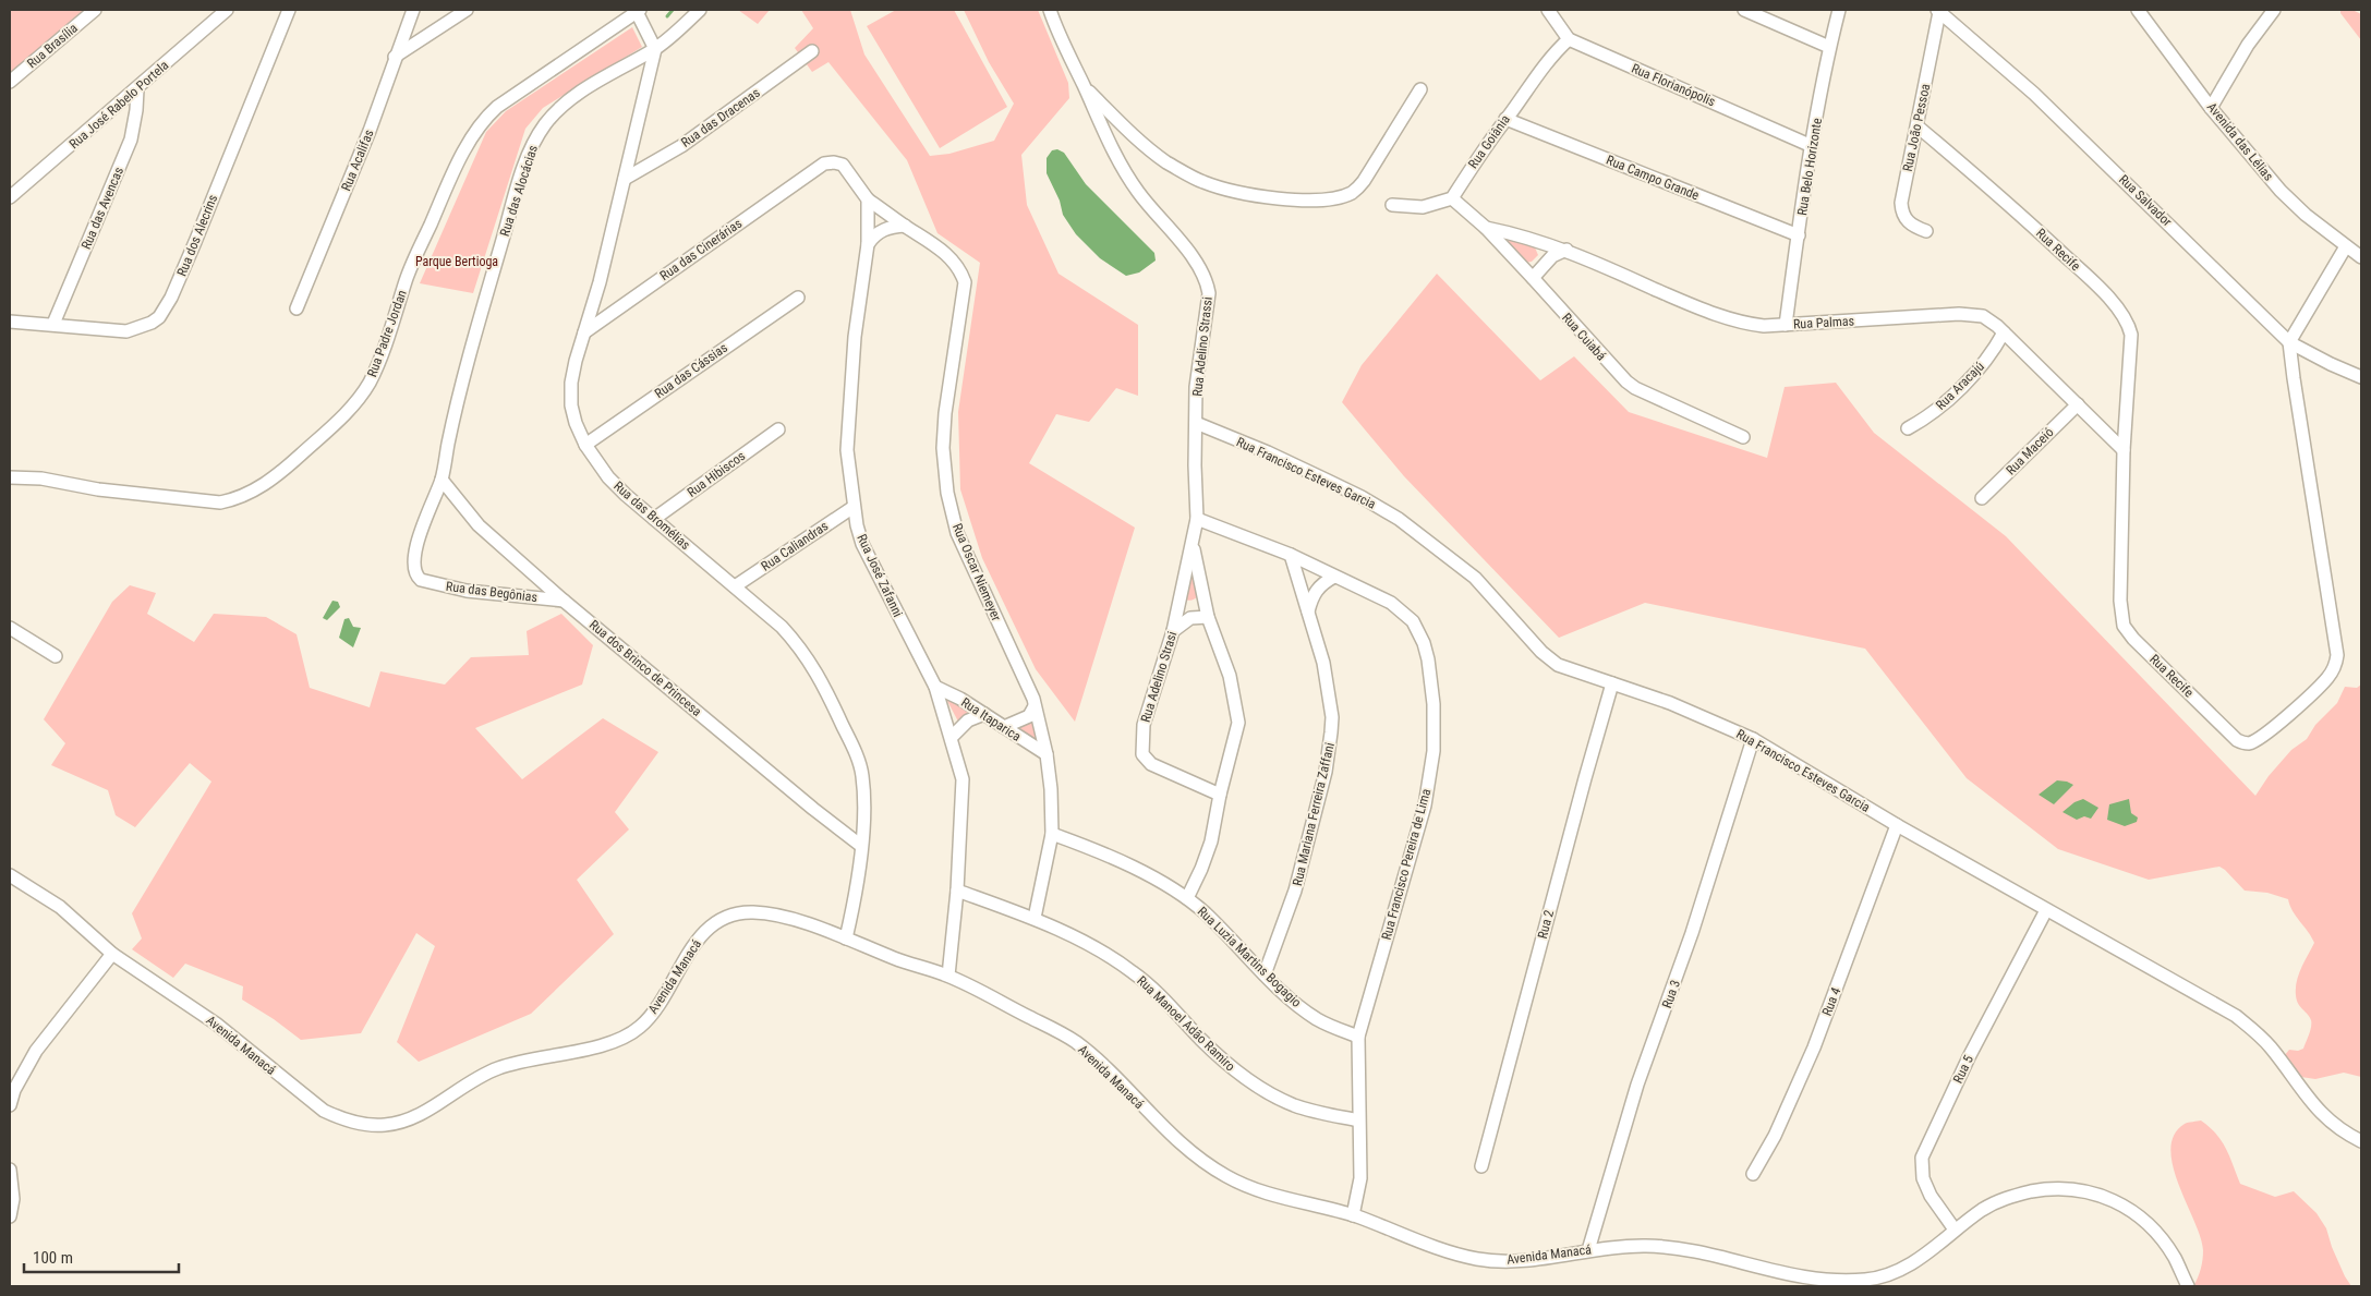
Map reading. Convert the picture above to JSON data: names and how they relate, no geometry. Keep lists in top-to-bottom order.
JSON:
{
  "streets": {
    "street": [
      "Rua Brasília",
      "Rua Florianópolis",
      "Rua José Rabelo Portela",
      "Rua das Dracenas",
      "Rua João Pessoa",
      "Rua Goiânia",
      "Avenida das Lélias",
      "Rua Acalifas",
      "Rua Belo Horizonte",
      "Rua Campo Grande",
      "Rua das Alocácias",
      "Rua Salvador",
      "Rua das Avencas",
      "Rua dos Alecrins",
      "Rua das Cinerárias",
      "Rua Recife",
      "Rua Palmas",
      "Rua Padre Jordan",
      "Rua Cuiabá",
      "Rua Adelino Strassi",
      "Rua das Cássias",
      "Rua Aracajú",
      "Rua Maceió",
      "Rua Francisco Esteves Garcia",
      "Rua Hibiscos",
      "Rua das Bromélias",
      "Rua Caliandras",
      "Rua Oscar Niemeyer",
      "Rua José Zafanni",
      "Rua das Begônias",
      "Rua dos Brinco de Princesa",
      "Rua Adelino Strasi",
      "Rua Itaparica",
      "Rua Mariana Ferreira Zaffani",
      "Rua Francisco Pereira de Lima",
      "Rua 2",
      "Rua Luzia Martins Bogagio",
      "Avenida Manacá",
      "Rua 3",
      "Rua 4",
      "Rua Manoel Adão Ramiro",
      "Rua 5"
    ]
  },
  "crossings": [
    ["Rua Florianópolis", "Rua Goiânia"],
    ["Rua Florianópolis", "Rua Belo Horizonte"],
    ["Rua José Rabelo Portela", "Rua das Avencas"],
    ["Rua das Dracenas", "Rua das Bromélias"],
    ["Rua João Pessoa", "Rua Salvador"],
    ["Rua João Pessoa", "Rua Recife"],
    ["Rua Goiânia", "Rua Campo Grande"],
    ["Rua Goiânia", "Rua Cuiabá"],
    ["Rua Belo Horizonte", "Rua Campo Grande"],
    ["Rua Belo Horizonte", "Rua Palmas"],
    ["Rua das Alocácias", "Rua das Bromélias"],
    ["Rua das Alocácias", "Rua das Begônias"],
    ["Rua das Alocácias", "Rua dos Brinco de Princesa"],
    ["Rua Salvador", "Rua Recife"],
    ["Rua das Avencas", "Rua dos Alecrins"],
    ["Rua das Cinerárias", "Rua das Bromélias"],
    ["Rua das Cinerárias", "Rua Oscar Niemeyer"],
    ["Rua das Cinerárias", "Rua José Zafanni"],
    ["Rua Recife", "Rua Palmas"],
    ["Rua Palmas", "Rua Cuiabá"],
    ["Rua Palmas", "Rua Aracajú"],
    ["Rua Palmas", "Rua Maceió"],
    ["Rua Adelino Strassi", "Rua Francisco Esteves Garcia"],
    ["Rua Adelino Strassi", "Rua Adelino Strasi"],
    ["Rua Adelino Strassi", "Rua Francisco Pereira de Lima"],
    ["Rua das Cássias", "Rua das Bromélias"],
    ["Rua Francisco Esteves Garcia", "Rua 2"],
    ["Rua Francisco Esteves Garcia", "Rua 3"],
    ["Rua Francisco Esteves Garcia", "Rua 4"],
    ["Rua Francisco Esteves Garcia", "Rua 5"],
    ["Rua Hibiscos", "Rua das Bromélias"],
    ["Rua das Bromélias", "Rua Caliandras"],
    ["Rua das Bromélias", "Rua dos Brinco de Princesa"],
    ["Rua das Bromélias", "Avenida Manacá"],
    ["Rua Caliandras", "Rua José Zafanni"],
    ["Rua Oscar Niemeyer", "Rua José Zafanni"],
    ["Rua Oscar Niemeyer", "Rua Itaparica"],
    ["Rua Oscar Niemeyer", "Rua Luzia Martins Bogagio"],
    ["Rua Oscar Niemeyer", "Rua Manoel Adão Ramiro"],
    ["Rua José Zafanni", "Rua Itaparica"],
    ["Rua José Zafanni", "Avenida Manacá"],
    ["Rua José Zafanni", "Rua Manoel Adão Ramiro"],
    ["Rua das Begônias", "Rua dos Brinco de Princesa"],
    ["Rua Mariana Ferreira Zaffani", "Rua Francisco Pereira de Lima"],
    ["Rua Mariana Ferreira Zaffani", "Rua Luzia Martins Bogagio"],
    ["Rua Francisco Pereira de Lima", "Rua Luzia Martins Bogagio"],
    ["Rua Francisco Pereira de Lima", "Avenida Manacá"],
    ["Rua Francisco Pereira de Lima", "Rua Manoel Adão Ramiro"],
    ["Avenida Manacá", "Rua 3"],
    ["Avenida Manacá", "Rua 5"]
  ],
  "parks": ["Parque Bertioga"],
  "scale_bar": "100 m"
}
